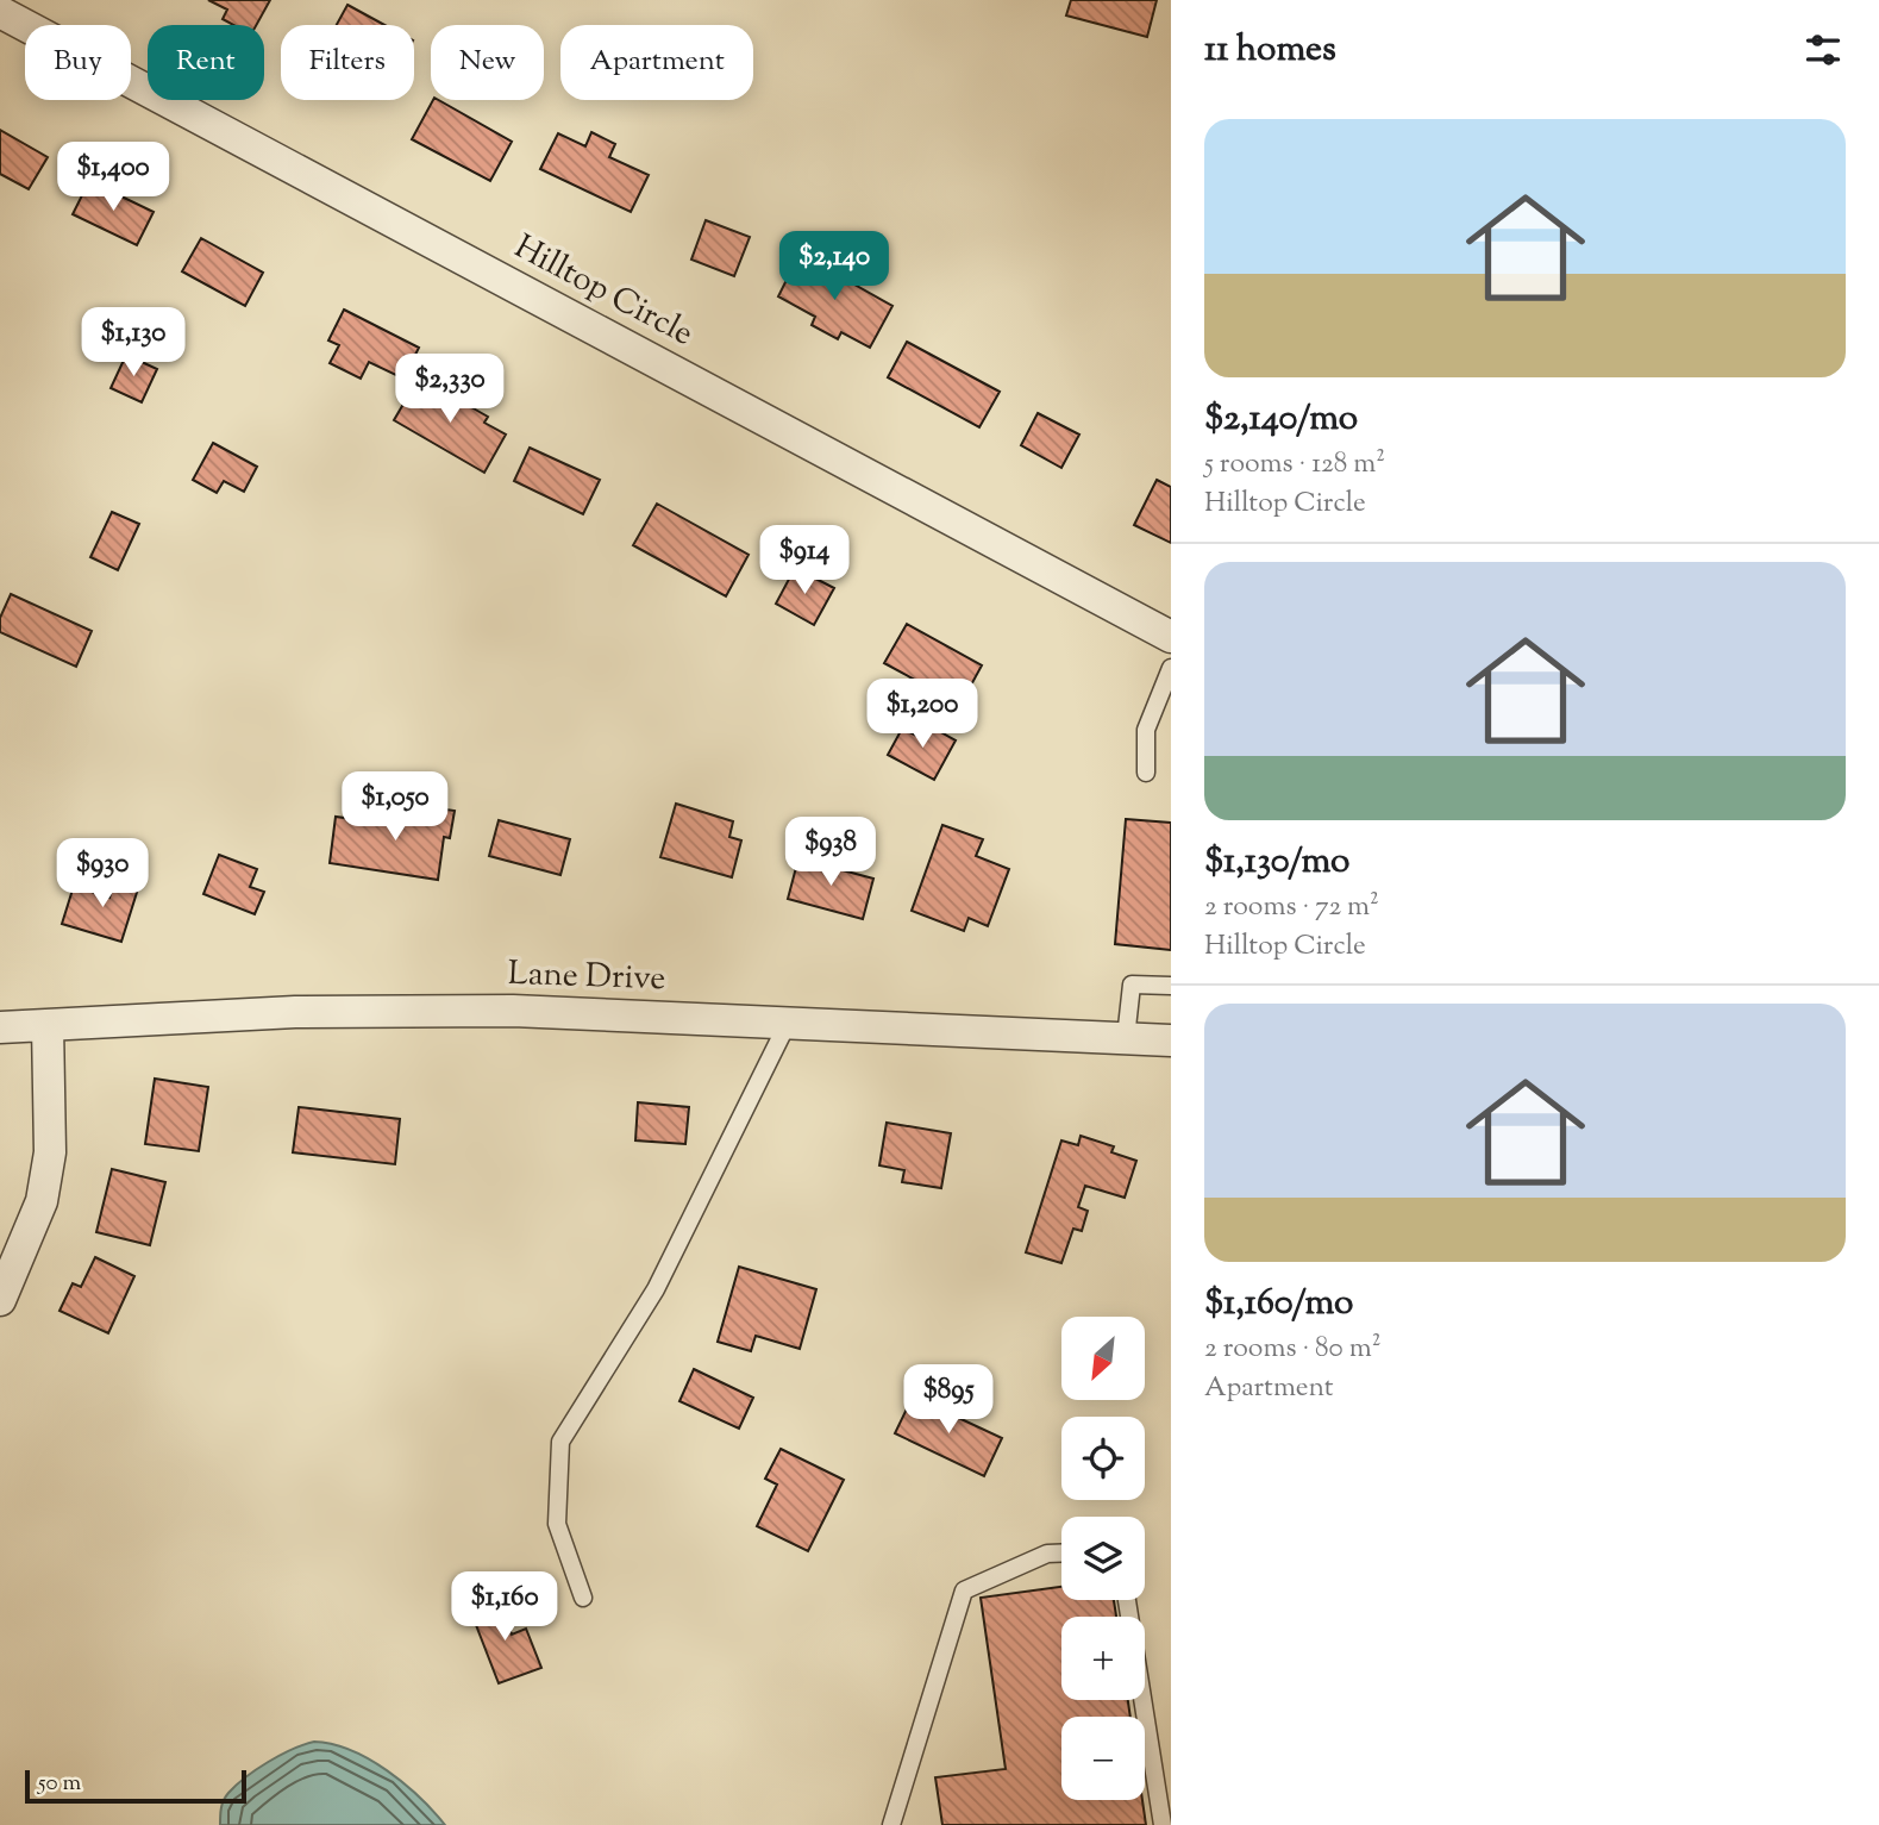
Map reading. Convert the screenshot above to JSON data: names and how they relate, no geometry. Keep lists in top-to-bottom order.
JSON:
{
  "streets": {
    "street": ["Hilltop Circle", "Lane Drive"]
  },
  "scale_bar": "50 m",
  "north": "bottom left",
  "page": {
    "heading": "11 homes",
    "chip": [
      "Buy",
      "Rent",
      "Filters",
      "New",
      "Apartment"
    ],
    "list": [
      {
        "name": "$2,140/mo",
        "note": "5 rooms · 128 m² · Hilltop Circle"
      },
      {
        "name": "$1,130/mo",
        "note": "2 rooms · 72 m² · Hilltop Circle"
      },
      {
        "name": "$1,160/mo",
        "note": "2 rooms · 80 m² · Apartment"
      }
    ],
    "price": [
      "$1,400",
      "$2,140",
      "$1,130",
      "$2,330",
      "$914",
      "$1,200",
      "$1,050",
      "$938",
      "$930",
      "$895",
      "$1,160"
    ],
    "map_buttons": ["+", "−"],
    "scale": "50 m"
  }
}
